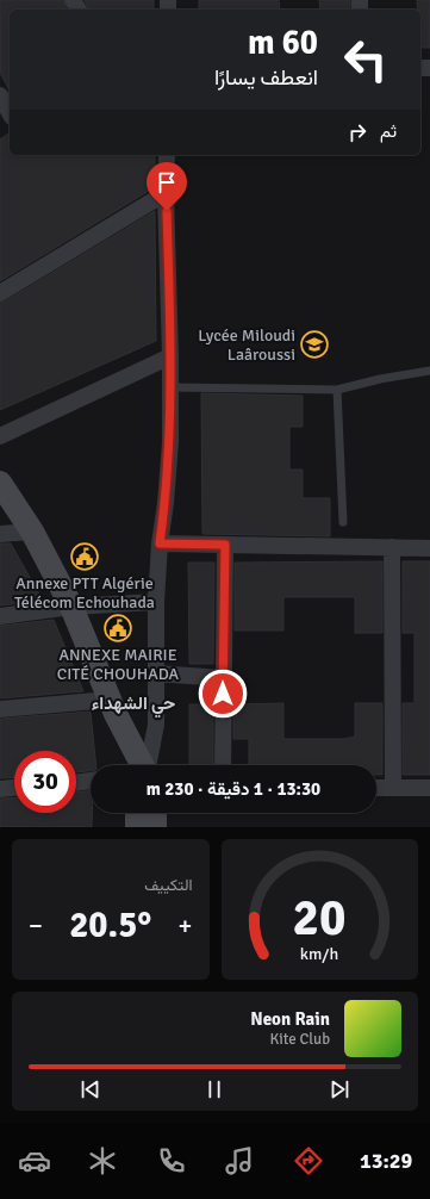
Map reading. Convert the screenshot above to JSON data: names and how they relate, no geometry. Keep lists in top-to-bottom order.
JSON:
{
  "districts": ["حي الشهداء"],
  "places": {
    "school or university": ["Lycée Miloudi Laâroussi"],
    "public building": ["Annexe PTT Algérie Télécom Echouhada", "ANNEXE MAIRIE CITÉ CHOUHADA"]
  },
  "page": {
    "turn": ["60 m", "انعطف يسارًا"],
    "then": "ثم",
    "limit": "30",
    "trip": "13:30 · 1 دقيقة · 230 m",
    "tile": "التكييف",
    "heat": ["−", "20.5°", "+"],
    "song": ["Neon Rain", "Kite Club"],
    "tabs": "13:29",
    "gauge": ["20", "km/h"]
  }
}
